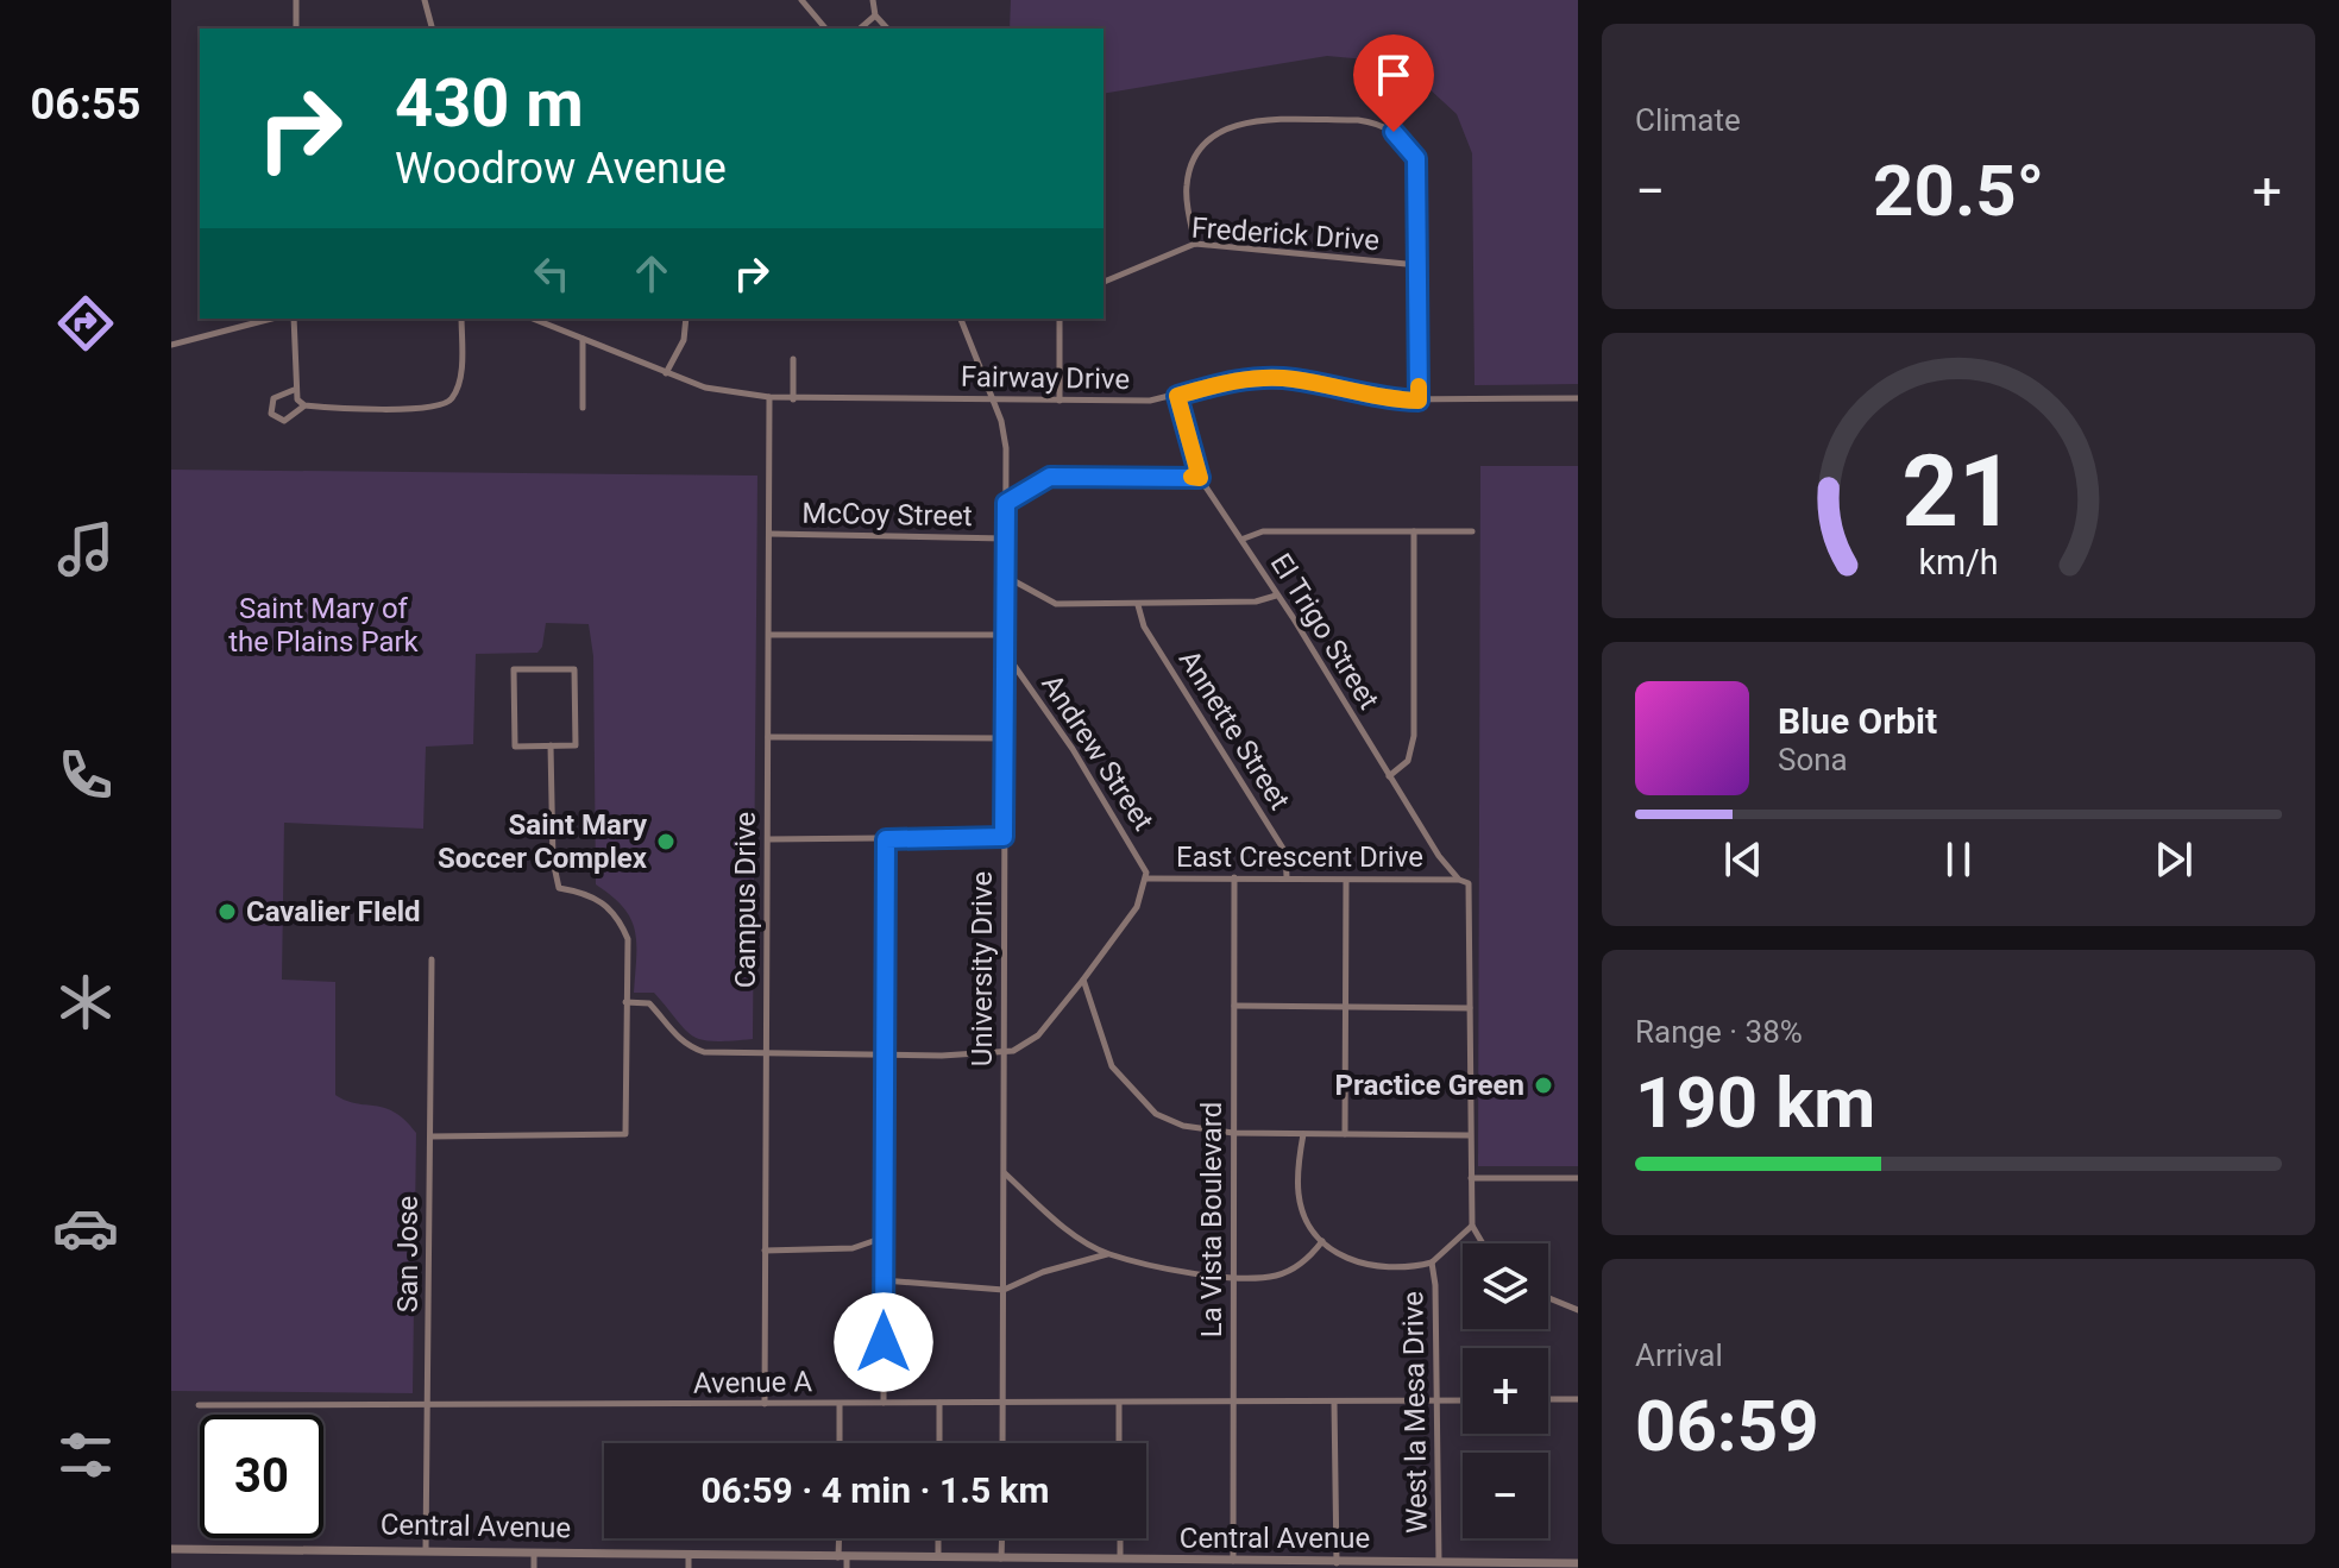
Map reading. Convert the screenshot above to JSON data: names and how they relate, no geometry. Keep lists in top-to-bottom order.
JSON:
{
  "streets": {
    "street": [
      "Frederick Drive",
      "Fairway Drive",
      "McCoy Street",
      "El Trigo Street",
      "Annette Street",
      "Andrew Street",
      "East Crescent Drive",
      "Campus Drive",
      "University Drive",
      "La Vista Boulevard",
      "San Jose",
      "Avenue A",
      "West la Mesa Drive",
      "Central Avenue"
    ]
  },
  "crossings": [
    ["Fairway Drive", "El Trigo Street"],
    ["Fairway Drive", "Campus Drive"],
    ["Fairway Drive", "University Drive"],
    ["McCoy Street", "Campus Drive"],
    ["McCoy Street", "University Drive"],
    ["El Trigo Street", "East Crescent Drive"],
    ["Annette Street", "East Crescent Drive"],
    ["Andrew Street", "East Crescent Drive"],
    ["Andrew Street", "University Drive"],
    ["East Crescent Drive", "University Drive"],
    ["East Crescent Drive", "La Vista Boulevard"],
    ["Campus Drive", "Avenue A"],
    ["University Drive", "Avenue A"],
    ["La Vista Boulevard", "Avenue A"],
    ["La Vista Boulevard", "Central Avenue"],
    ["San Jose", "Avenue A"],
    ["San Jose", "Central Avenue"],
    ["Avenue A", "West la Mesa Drive"],
    ["West la Mesa Drive", "Central Avenue"]
  ],
  "parks": ["Saint Mary of the Plains Park"],
  "places": ["Saint Mary Soccer Complex", "Cavalier FIeld", "Practice Green"],
  "page": {
    "tabs": "06:55",
    "tile": [
      "Climate",
      ["Range · 38%", "190 km"],
      ["Arrival", "06:59"]
    ],
    "turn": ["430 m", "Woodrow Avenue"],
    "heat": ["−", "20.5°", "+"],
    "song": ["Blue Orbit", "Sona"],
    "map_buttons": ["+", "−"],
    "limit": "30",
    "trip": "06:59 · 4 min · 1.5 km",
    "gauge": ["21", "km/h"]
  }
}
